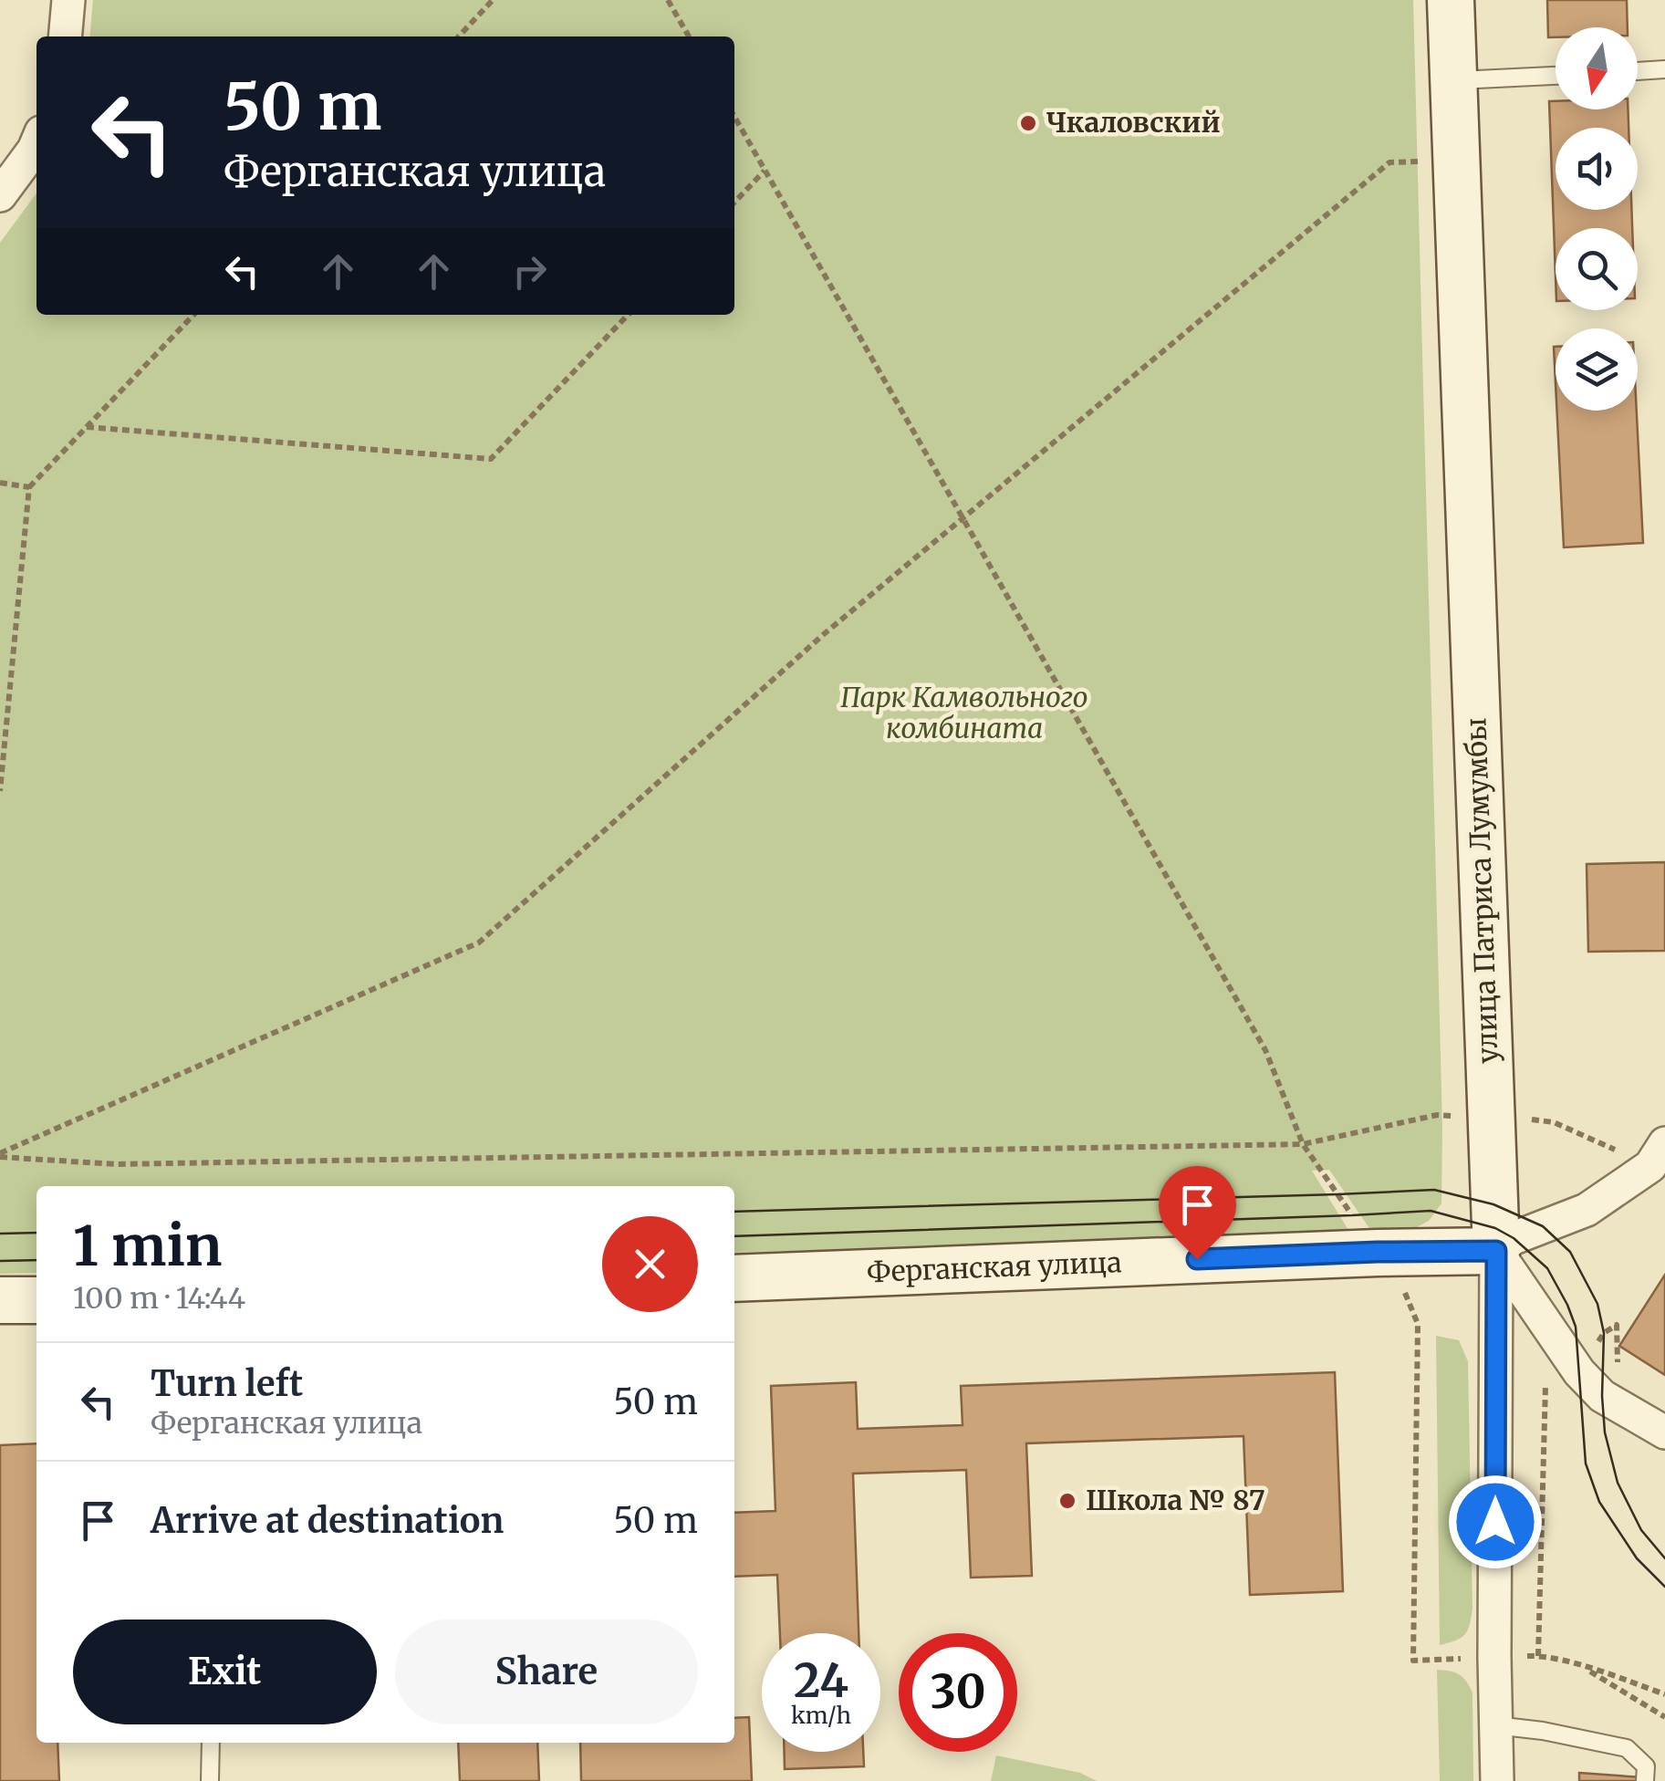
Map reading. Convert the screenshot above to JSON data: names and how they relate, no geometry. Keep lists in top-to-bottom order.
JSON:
{
  "streets": {
    "street": ["улица Патриса Лумумбы", "Ферганская улица"]
  },
  "crossings": [
    ["улица Патриса Лумумбы", "Ферганская улица"]
  ],
  "parks": ["Парк Камвольного комбината"],
  "places": ["Чкаловский", "Школа № 87"],
  "north": "bottom",
  "page": {
    "turn": ["50 m", "Ферганская улица"],
    "heading": ["1 min", "100 m · 14:44"],
    "list": [
      {
        "name": "Turn left",
        "note": "Ферганская улица",
        "value": "50 m"
      },
      {
        "name": "Arrive at destination",
        "value": "50 m"
      }
    ],
    "buttons": ["Exit", "Share"],
    "speed": "24 km/h",
    "limit": "30"
  }
}
